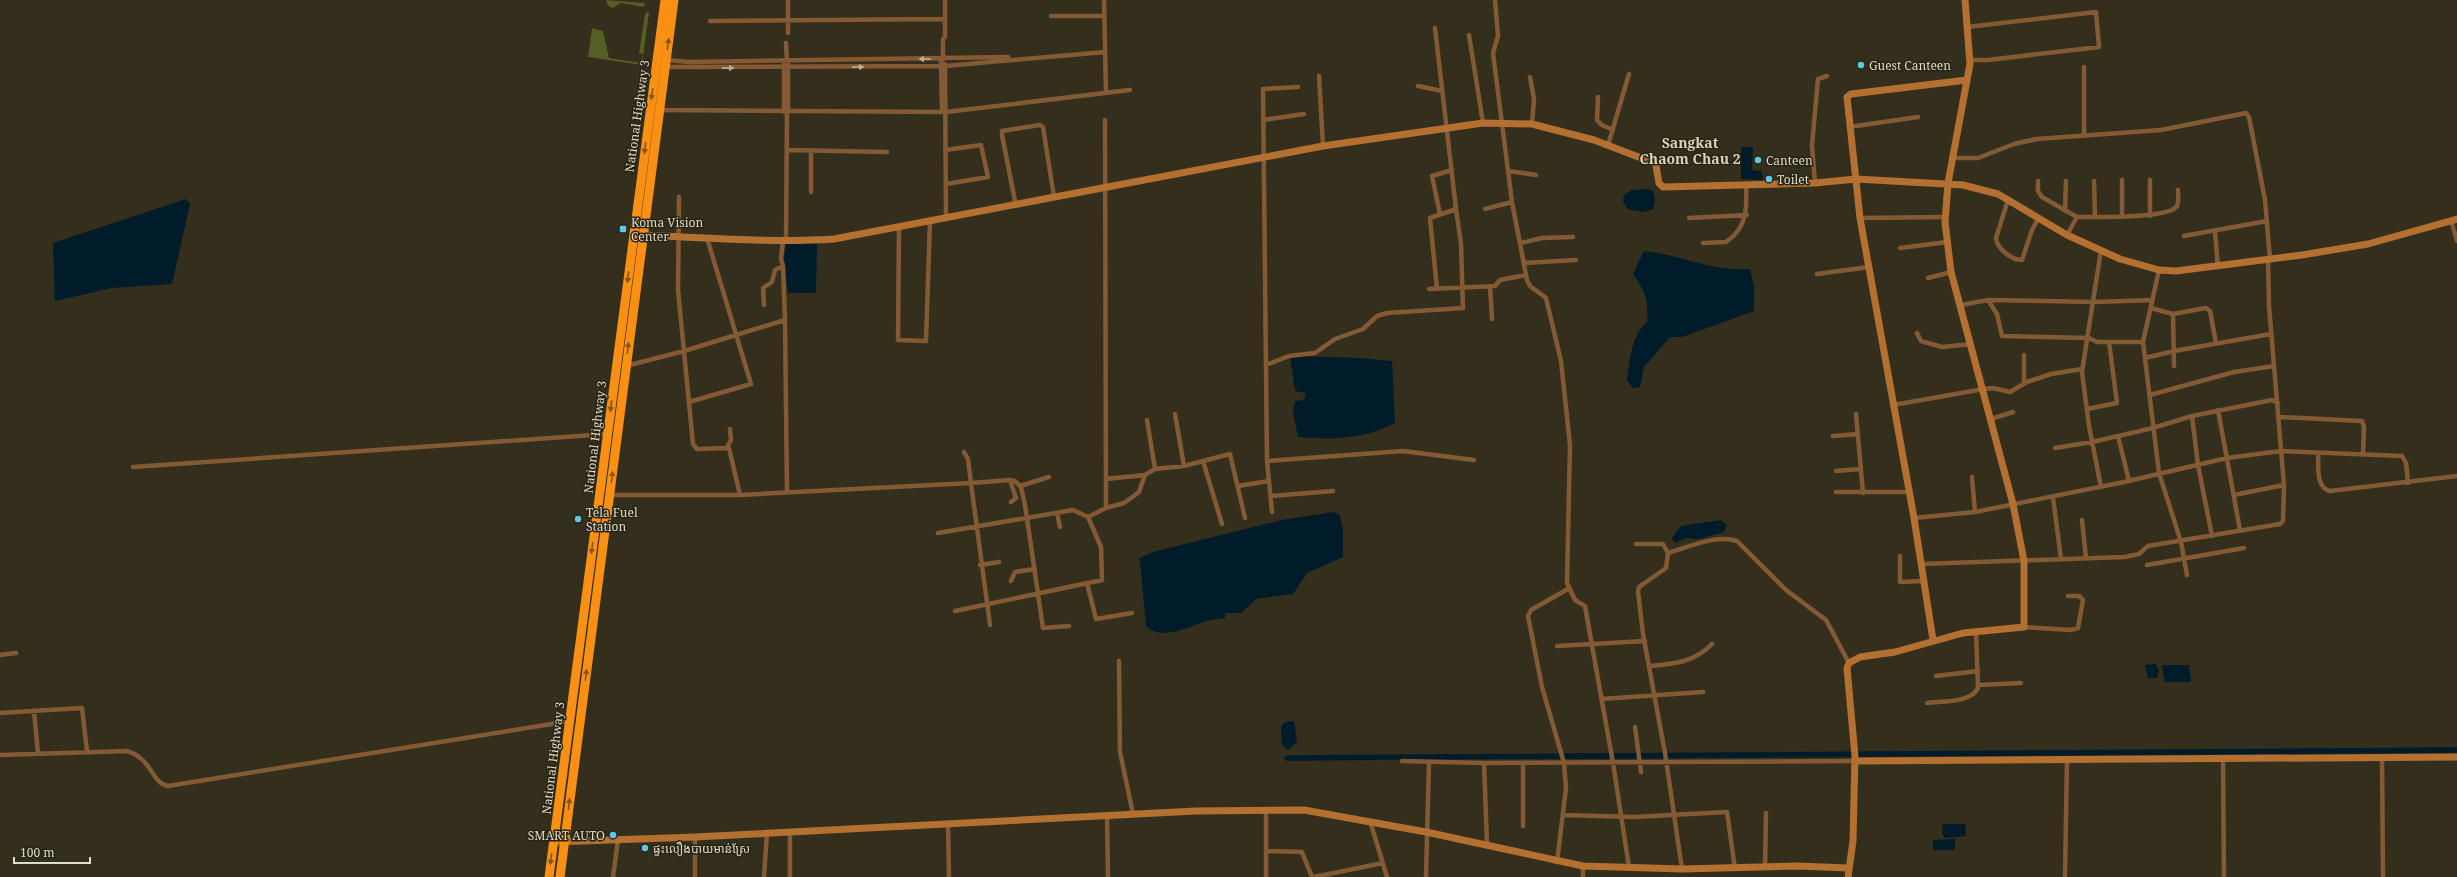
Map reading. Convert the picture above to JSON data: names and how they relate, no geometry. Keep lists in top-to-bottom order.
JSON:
{
  "streets": {
    "highway": ["National Highway 3"]
  },
  "districts": ["Sangkat Chaom Chau 2"],
  "places": {
    "other": [
      "Guest Canteen",
      "Canteen",
      "Toilet",
      "Tela Fuel Station",
      "SMART AUTO",
      "ផ្ទះលឿងបាយមាន់ស្រែ"
    ],
    "transit": ["Koma Vision Center"]
  },
  "scale_bar": "100 m"
}
